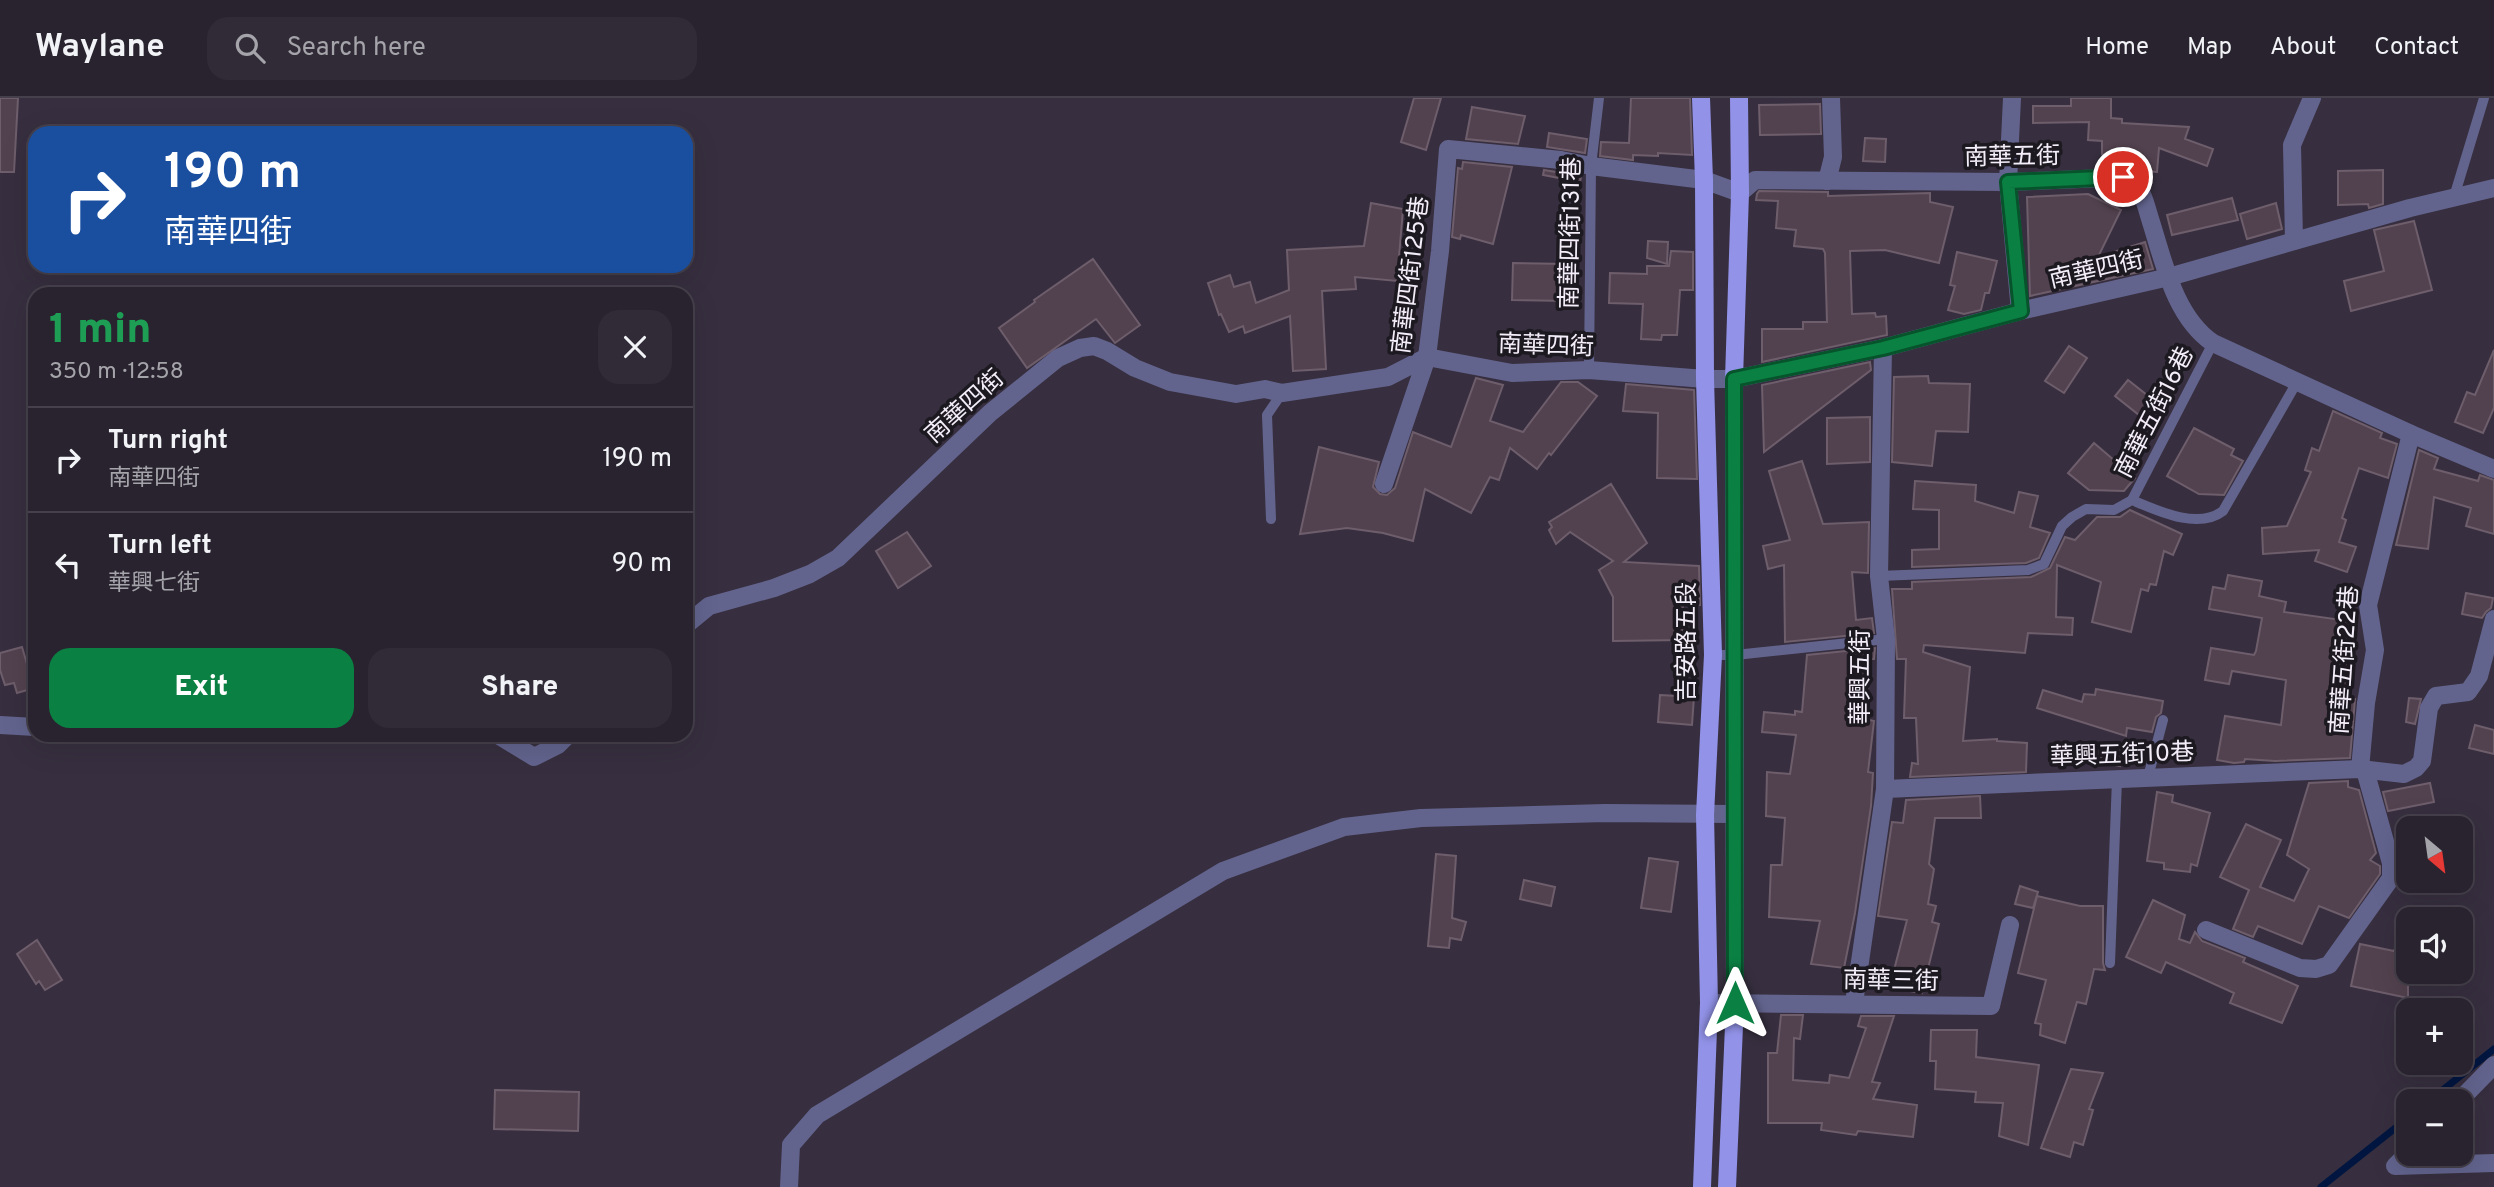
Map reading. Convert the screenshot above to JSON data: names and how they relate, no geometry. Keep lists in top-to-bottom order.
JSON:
{
  "streets": {
    "main road": ["吉安路五段"],
    "street": [
      "南華五街",
      "南華四街",
      "南華四街125巷",
      "南華五街22巷",
      "華興五街",
      "華興五街10巷",
      "南華三街"
    ],
    "lane": ["南華四街131巷", "南華五街16巷"]
  },
  "crossings": [
    ["南華五街", "南華四街"],
    ["南華五街", "南華五街16巷"],
    ["南華五街", "吉安路五段"],
    ["南華五街", "南華五街22巷"],
    ["南華四街131巷", "南華四街"],
    ["南華四街131巷", "南華四街125巷"],
    ["南華四街", "南華四街125巷"],
    ["南華四街", "吉安路五段"],
    ["南華四街", "華興五街"],
    ["吉安路五段", "南華三街"],
    ["南華五街22巷", "華興五街10巷"],
    ["華興五街", "華興五街10巷"],
    ["華興五街", "南華三街"]
  ],
  "north": "bottom right",
  "page": {
    "header": "Waylane",
    "search": "Search here",
    "nav": [
      "Home",
      "Map",
      "About",
      "Contact"
    ],
    "turn": ["190 m", "南華四街"],
    "heading": ["1 min", "350 m · 12:58"],
    "list": [
      {
        "name": "Turn right",
        "note": "南華四街",
        "value": "190 m"
      },
      {
        "name": "Turn left",
        "note": "華興七街",
        "value": "90 m"
      }
    ],
    "buttons": ["Exit", "Share"],
    "map_buttons": ["+", "−"]
  }
}
